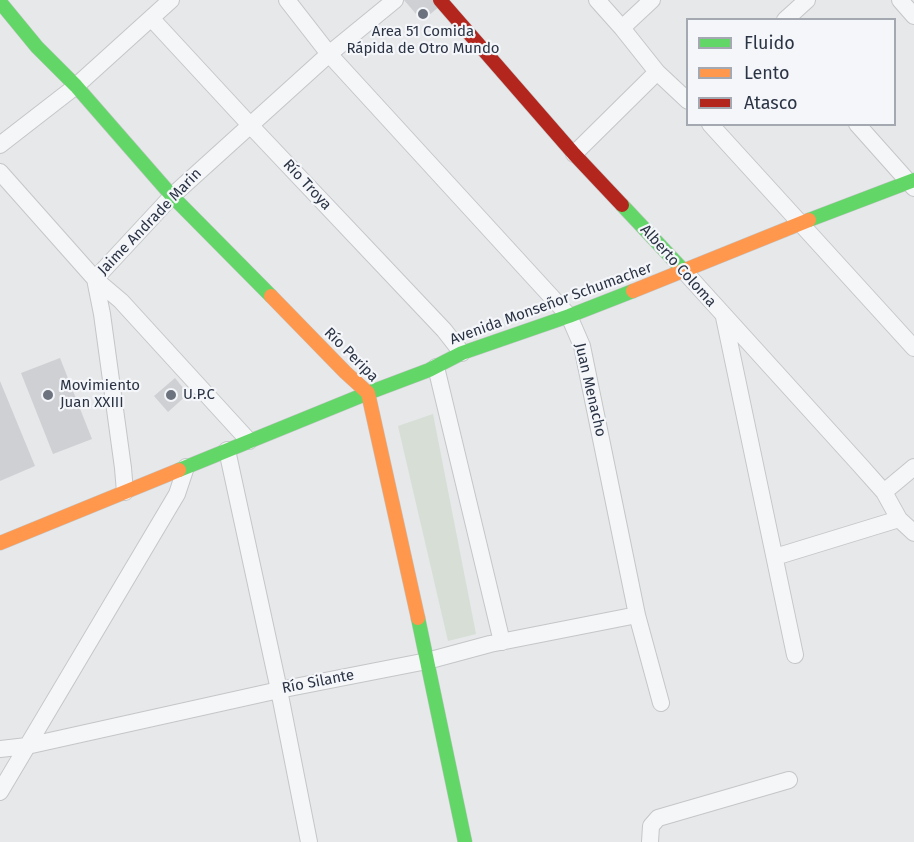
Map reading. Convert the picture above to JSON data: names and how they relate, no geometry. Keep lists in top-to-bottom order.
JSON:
{
  "streets": {
    "street": [
      "Río Troya",
      "Jaime Andrade Marin",
      "Alberto Coloma",
      "Avenida Monseñor Schumacher",
      "Río Peripa",
      "Juan Menacho",
      "Río Silante"
    ]
  },
  "crossings": [
    ["Río Troya", "Jaime Andrade Marin"],
    ["Río Troya", "Avenida Monseñor Schumacher"],
    ["Jaime Andrade Marin", "Avenida Monseñor Schumacher"],
    ["Jaime Andrade Marin", "Río Peripa"],
    ["Jaime Andrade Marin", "Juan Menacho"],
    ["Alberto Coloma", "Avenida Monseñor Schumacher"],
    ["Avenida Monseñor Schumacher", "Río Peripa"],
    ["Avenida Monseñor Schumacher", "Juan Menacho"],
    ["Río Peripa", "Río Silante"],
    ["Juan Menacho", "Río Silante"]
  ],
  "places": ["Area 51 Comida Rápida de Otro Mundo", "Movimiento Juan XXIII", "U.P.C"],
  "legend": ["Fluido", "Lento", "Atasco"]
}
